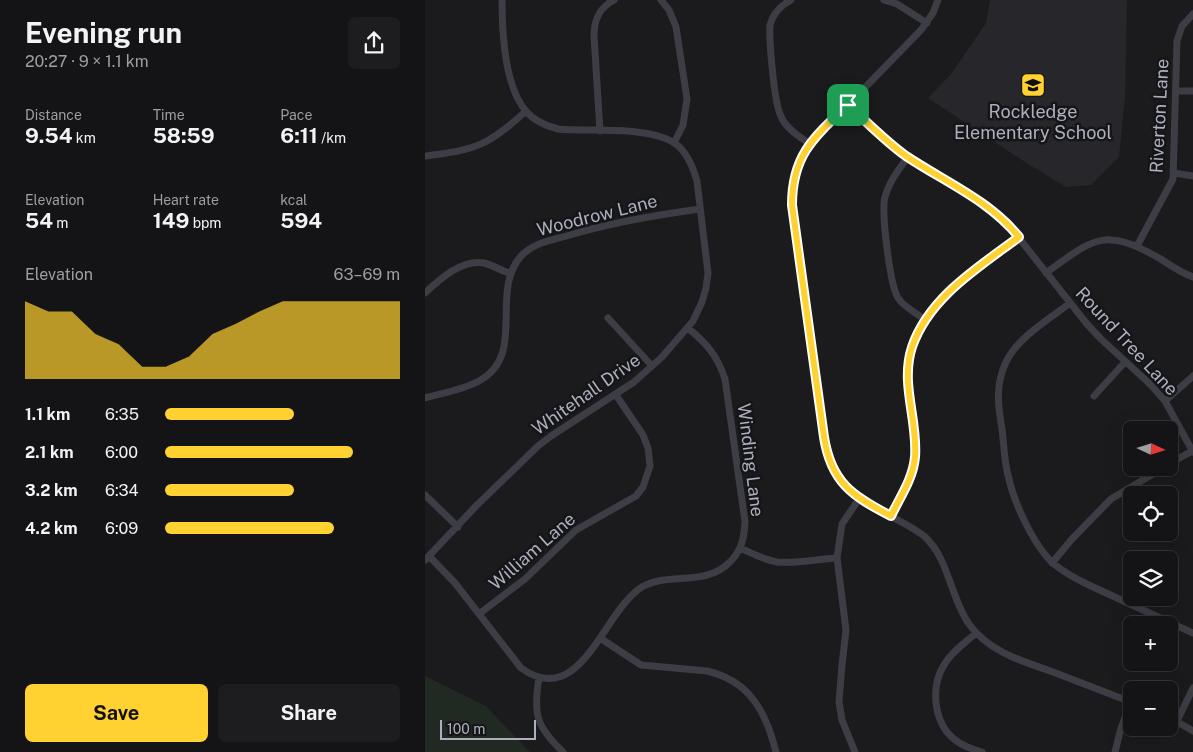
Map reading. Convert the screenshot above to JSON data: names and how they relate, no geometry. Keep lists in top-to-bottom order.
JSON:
{
  "streets": {
    "street": [
      "Riverton Lane",
      "Woodrow Lane",
      "Round Tree Lane",
      "Whitehall Drive",
      "Winding Lane",
      "William Lane"
    ]
  },
  "crossings": [
    ["Woodrow Lane", "Whitehall Drive"],
    ["Whitehall Drive", "Winding Lane"],
    ["Whitehall Drive", "William Lane"]
  ],
  "places": {
    "school or university": ["Rockledge Elementary School"]
  },
  "scale_bar": "100 m",
  "north": "right",
  "page": {
    "heading": ["Evening run", "20:27 · 9 × 1.1 km"],
    "stats": [
      ["Distance", "9.54 km"],
      ["Time", "58:59"],
      ["Pace", "6:11 /km"],
      ["Elevation", "54 m"],
      ["Heart rate", "149 bpm"],
      ["kcal", "594"]
    ],
    "chart": ["Elevation", "63–69 m"],
    "list": [
      {
        "name": "1.1 km",
        "note": "6:35"
      },
      {
        "name": "2.1 km",
        "note": "6:00"
      },
      {
        "name": "3.2 km",
        "note": "6:34"
      },
      {
        "name": "4.2 km",
        "note": "6:09"
      }
    ],
    "map_buttons": ["+", "−"],
    "buttons": ["Save", "Share"],
    "scale": "100 m"
  }
}
